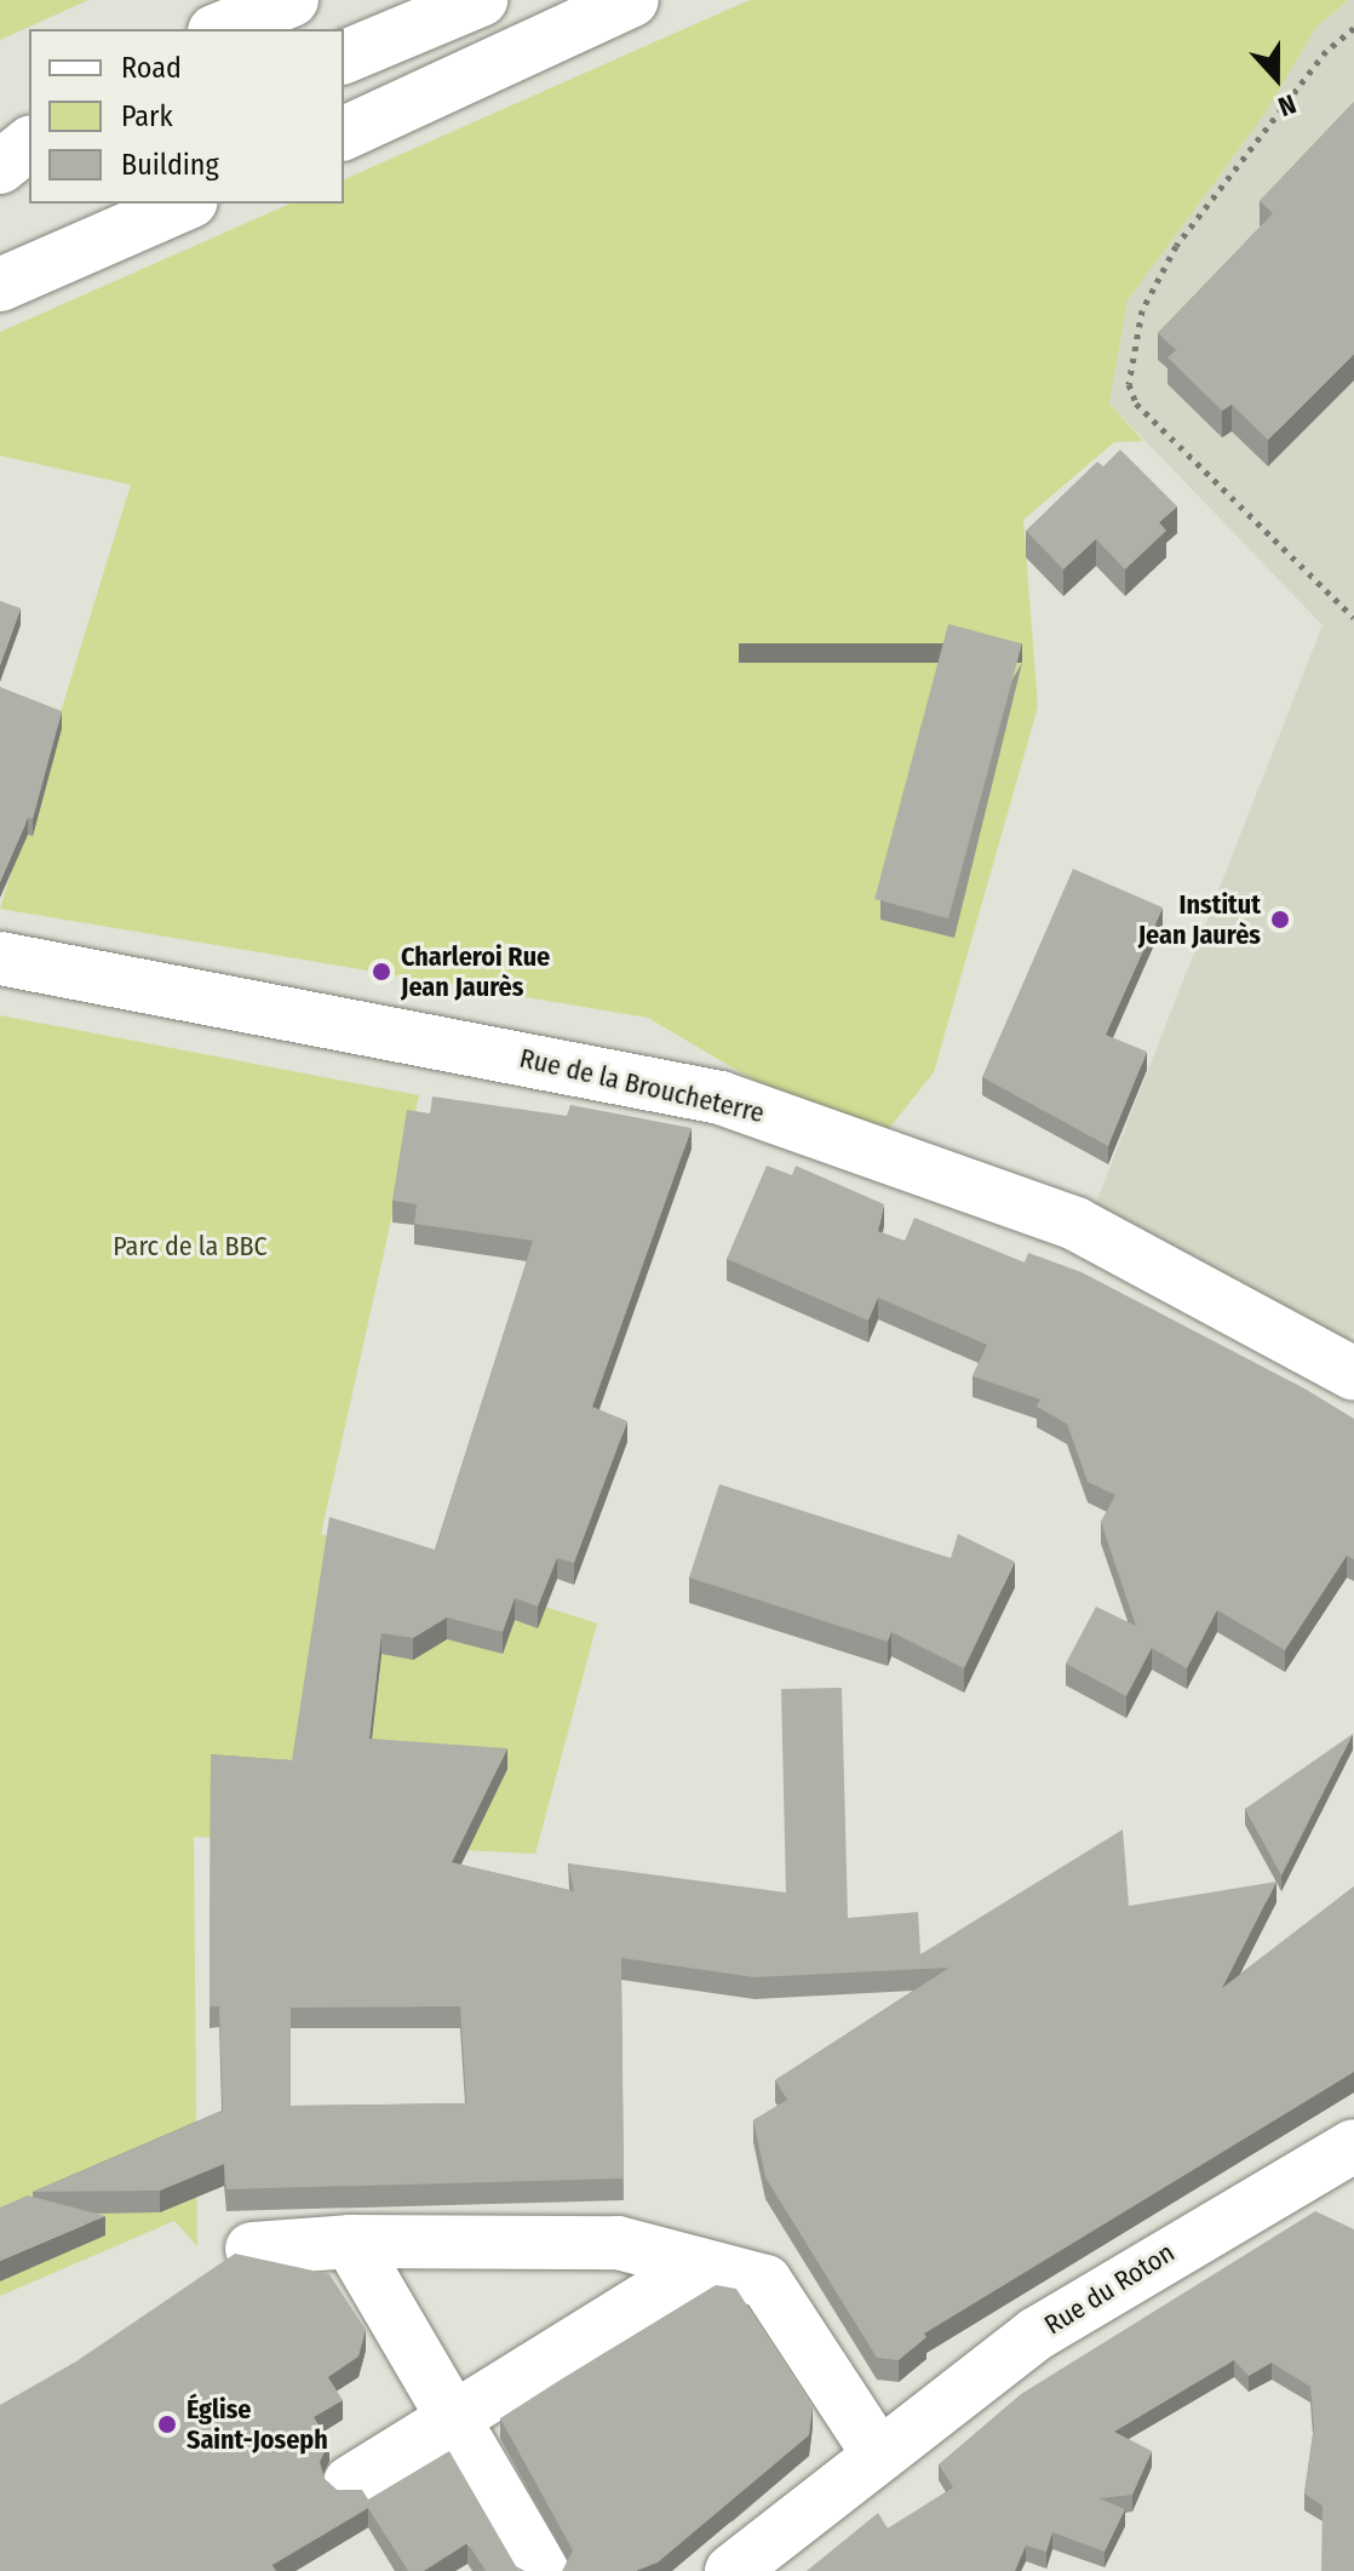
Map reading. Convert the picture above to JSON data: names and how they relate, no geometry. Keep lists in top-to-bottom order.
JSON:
{
  "streets": {
    "main road": ["Rue de la Broucheterre", "Rue du Roton"]
  },
  "parks": ["Parc de la BBC"],
  "places": ["Institut Jean Jaurès", "Charleroi Rue Jean Jaurès", "Église Saint-Joseph"],
  "legend": ["Road", "Park", "Building"],
  "north": "bottom"
}
